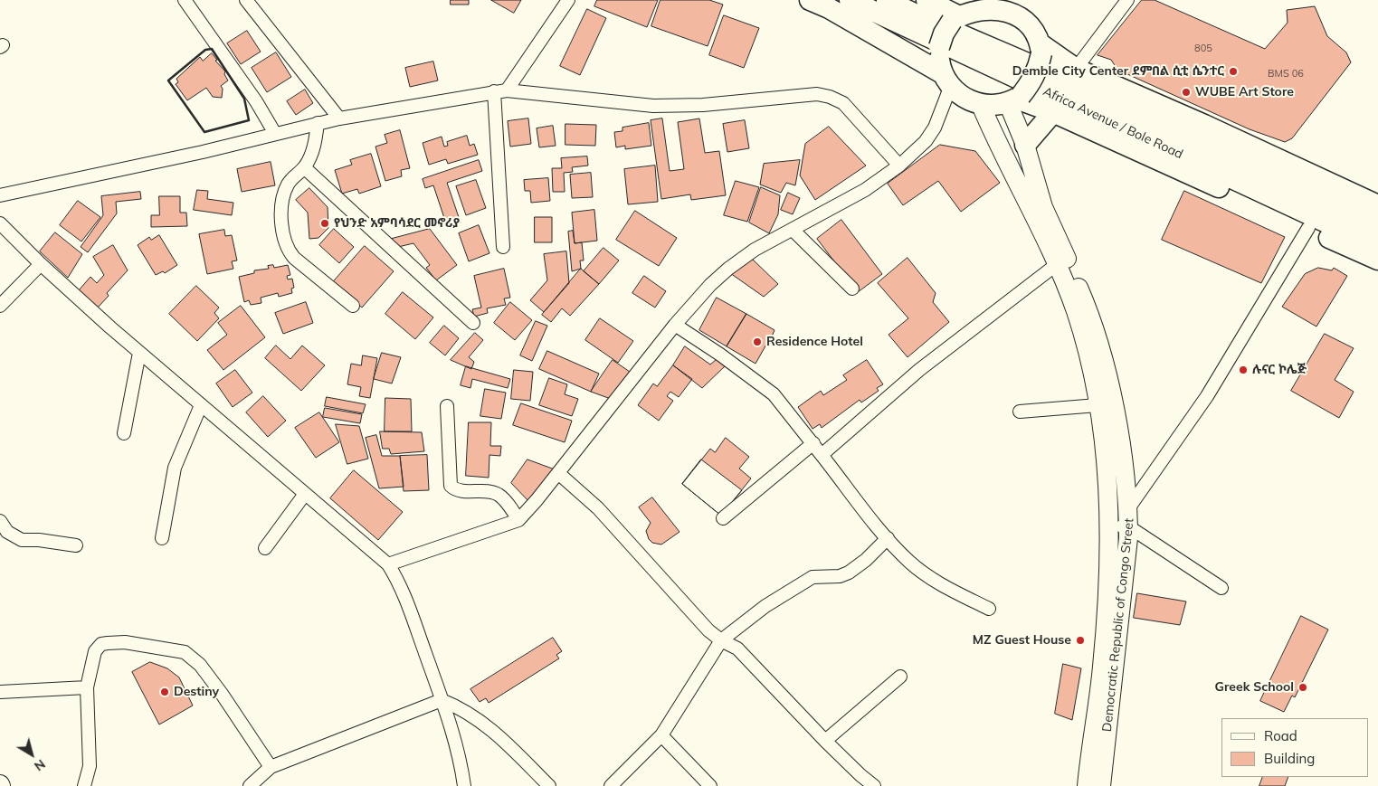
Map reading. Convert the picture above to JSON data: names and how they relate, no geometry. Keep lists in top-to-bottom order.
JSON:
{
  "streets": {
    "main road": ["Africa Avenue / Bole Road", "Democratic Republic of Congo Street"]
  },
  "places": [
    "Demble City Center ደምበል ሲቲ ሴንተር",
    "WUBE Art Store",
    "የህንድ አምባሳደር መኖሪያ",
    "Residence Hotel",
    "ሉናር ኮሌጅ",
    "MZ Guest House",
    "Greek School",
    "Destiny"
  ],
  "house_numbers": ["805", "BMS 06"],
  "legend": ["Road", "Building"],
  "north": "bottom right"
}
